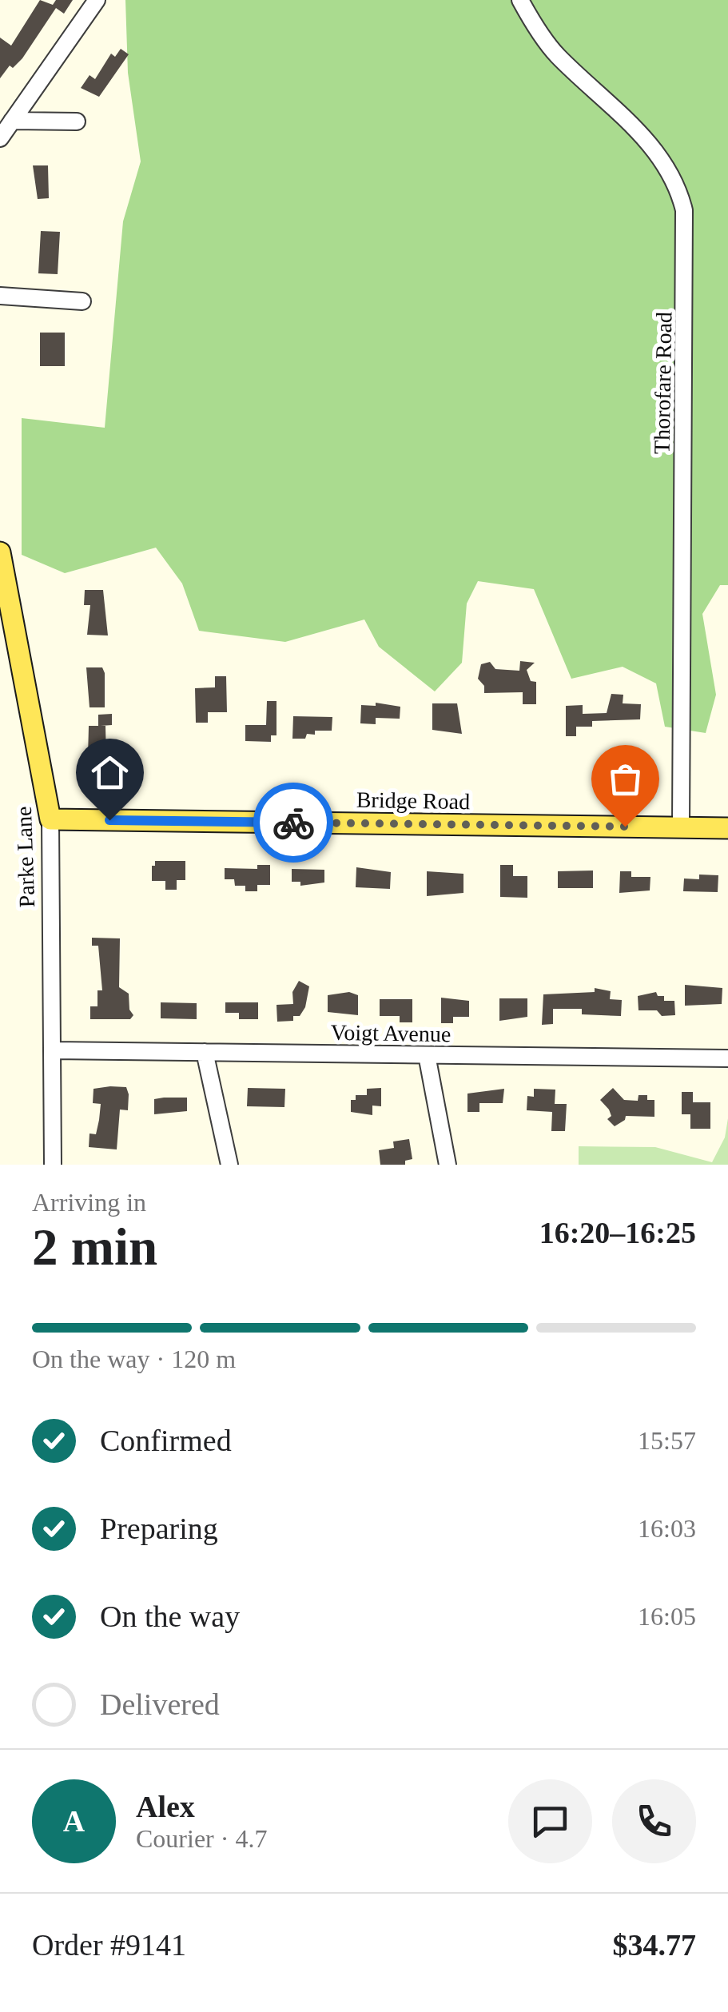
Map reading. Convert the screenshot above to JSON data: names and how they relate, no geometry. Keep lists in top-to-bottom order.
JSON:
{
  "streets": {
    "main road": ["Bridge Road", "Parke Lane"],
    "street": ["Thorofare Road", "Voigt Avenue"]
  },
  "crossings": [
    ["Thorofare Road", "Bridge Road"],
    ["Bridge Road", "Parke Lane"],
    ["Parke Lane", "Voigt Avenue"]
  ],
  "page": {
    "heading": ["2 min", "Arriving in", "16:20–16:25"],
    "panel": [
      "Alex",
      "Courier · 4.7",
      "Order #9141",
      "$34.77"
    ],
    "bar": "On the way · 120 m",
    "list": [
      ["Confirmed", "15:57"],
      ["Preparing", "16:03"],
      ["On the way", "16:05"],
      "Delivered"
    ],
    "round": "A"
  }
}
